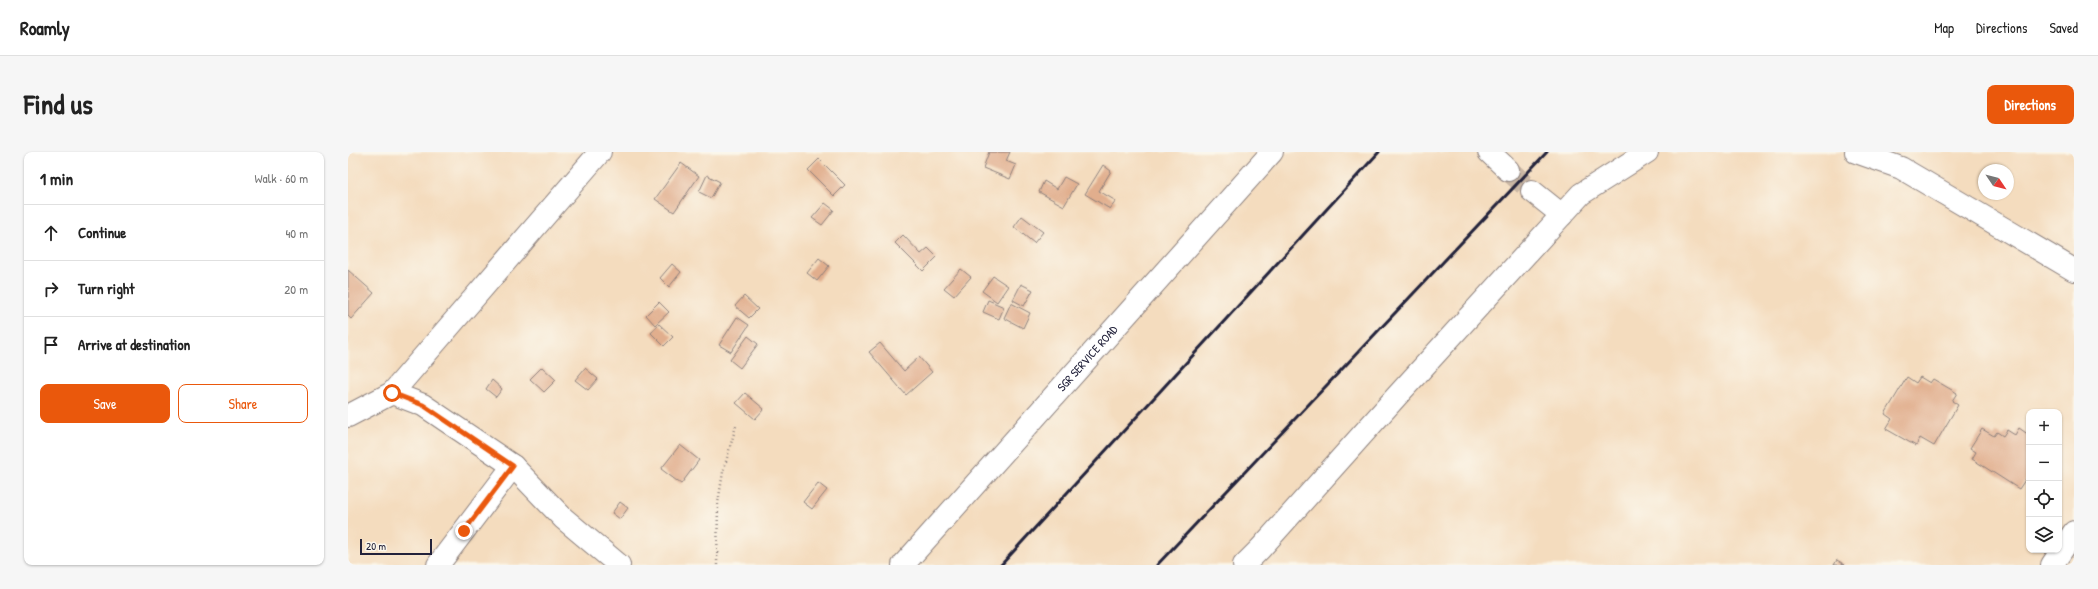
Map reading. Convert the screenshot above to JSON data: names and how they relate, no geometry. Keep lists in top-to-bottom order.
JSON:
{
  "streets": {
    "street": ["SGR SERVICE ROAD"]
  },
  "scale_bar": "20 m",
  "north": "bottom right",
  "page": {
    "header": "Roamly",
    "nav": ["Map", "Directions", "Saved"],
    "title": "Find us",
    "buttons": [
      "Directions",
      ["Save", "Share"]
    ],
    "heading": ["1 min", "Walk · 60 m"],
    "list": [
      ["Continue", "40 m"],
      ["Turn right", "20 m"],
      "Arrive at destination"
    ],
    "map_buttons": ["+", "−"],
    "scale": "20 m"
  }
}
